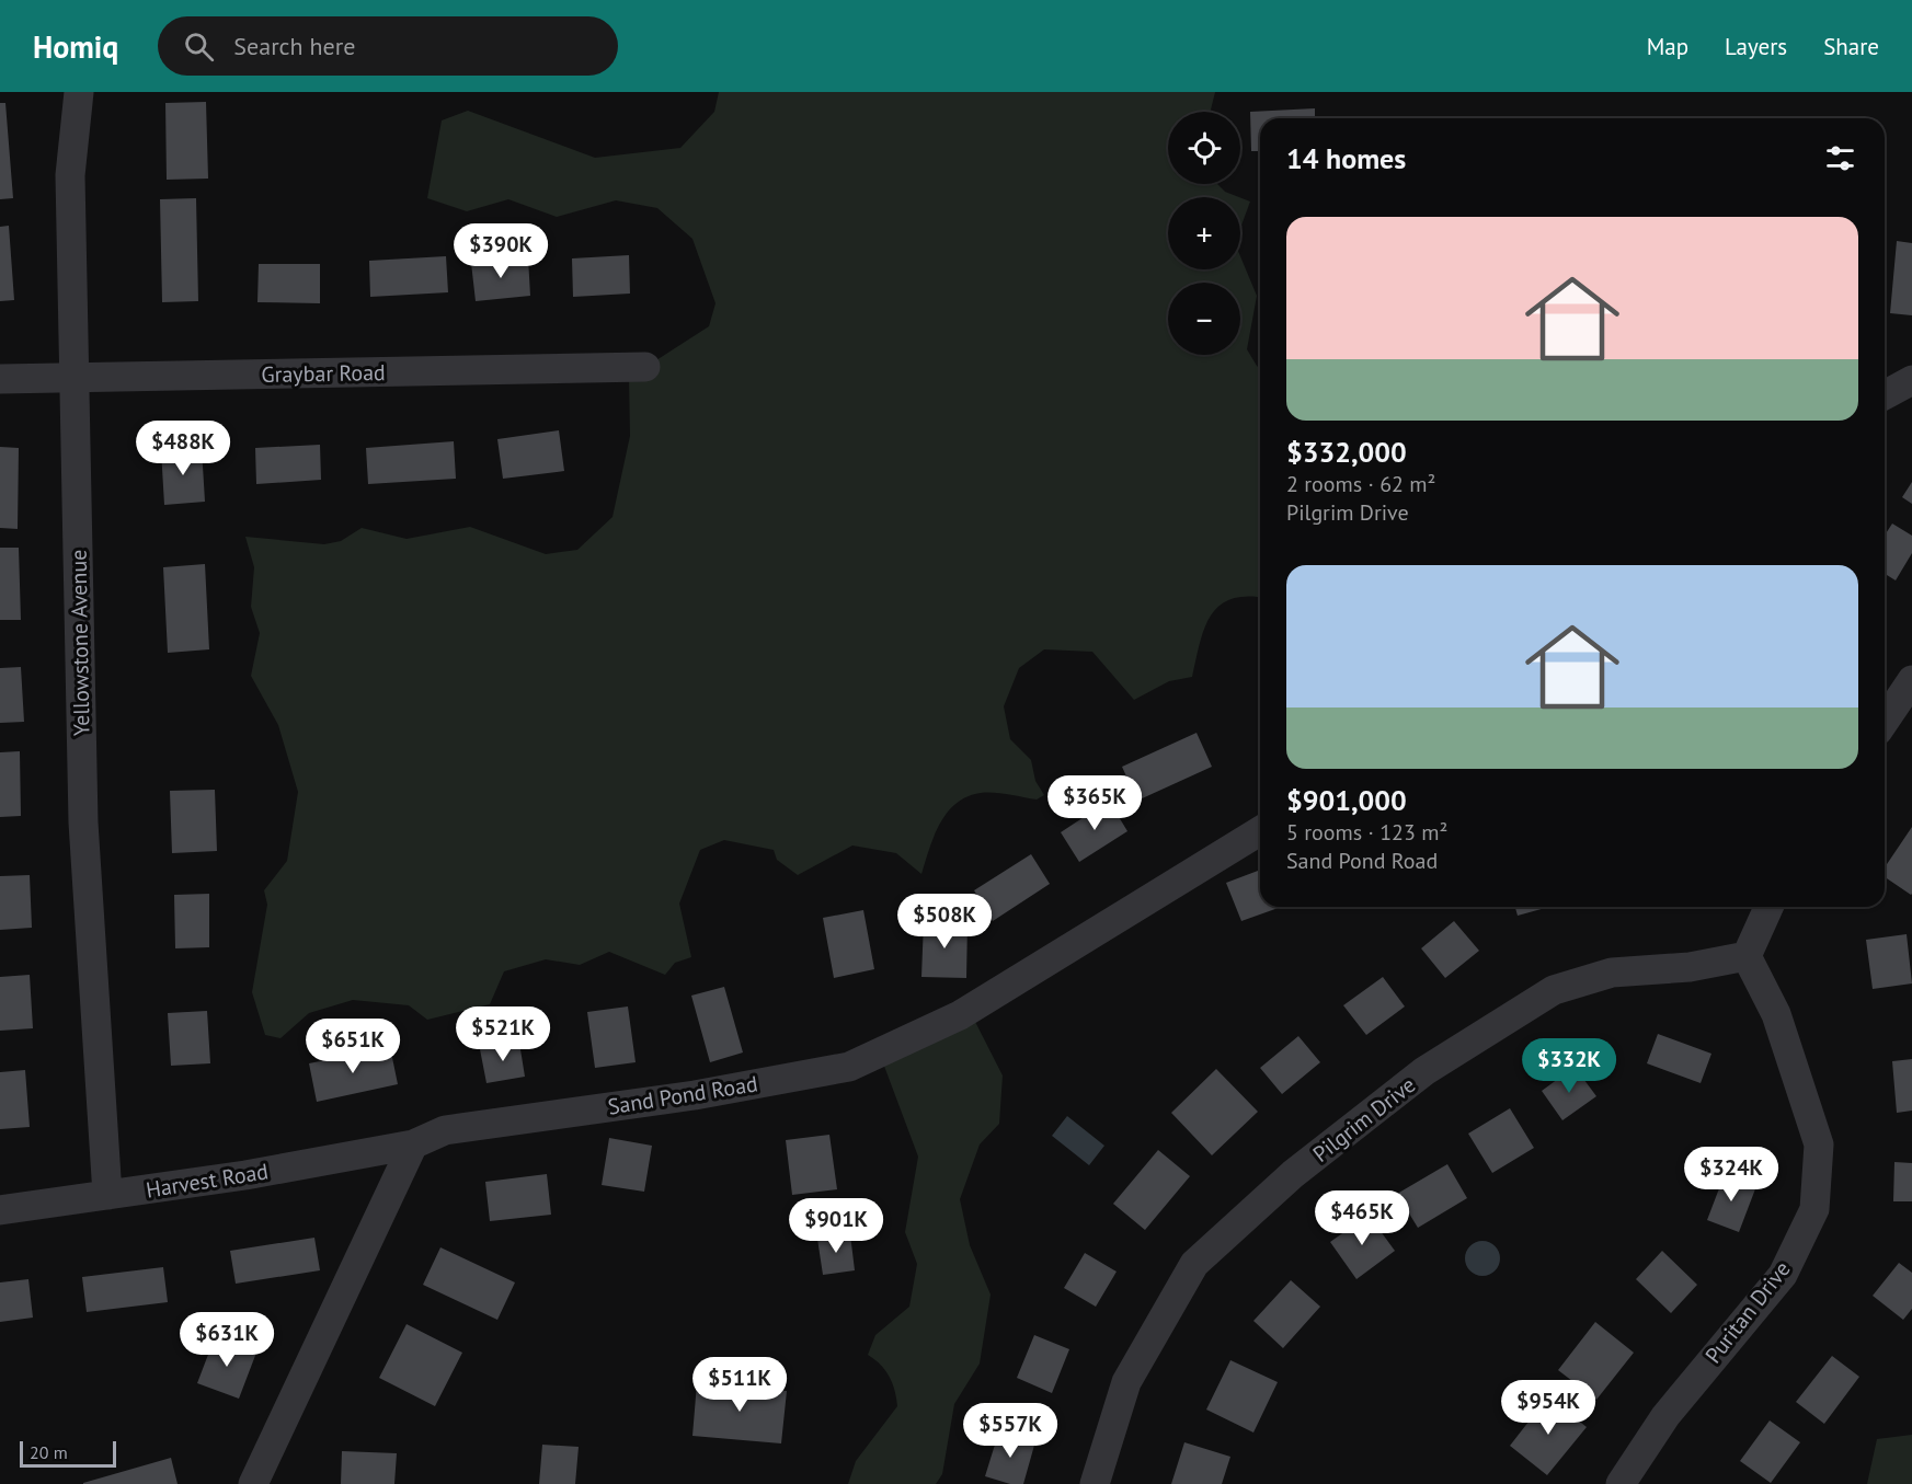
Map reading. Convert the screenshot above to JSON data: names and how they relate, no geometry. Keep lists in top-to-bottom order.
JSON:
{
  "streets": {
    "street": [
      "Graybar Road",
      "Yellowstone Avenue",
      "Sand Pond Road",
      "Pilgrim Drive",
      "Harvest Road",
      "Puritan Drive"
    ]
  },
  "crossings": [
    ["Graybar Road", "Yellowstone Avenue"],
    ["Yellowstone Avenue", "Harvest Road"],
    ["Sand Pond Road", "Harvest Road"],
    ["Pilgrim Drive", "Puritan Drive"]
  ],
  "scale_bar": "20 m",
  "page": {
    "header": "Homiq",
    "search": "Search here",
    "nav": ["Map", "Layers", "Share"],
    "map_buttons": ["+", "−"],
    "heading": "14 homes",
    "list": [
      {
        "name": "$332,000",
        "note": "2 rooms · 62 m² · Pilgrim Drive"
      },
      {
        "name": "$901,000",
        "note": "5 rooms · 123 m² · Sand Pond Road"
      }
    ],
    "price": [
      "$390K",
      "$488K",
      "$365K",
      "$508K",
      "$521K",
      "$651K",
      "$332K",
      "$324K",
      "$465K",
      "$901K",
      "$631K",
      "$511K",
      "$954K",
      "$557K"
    ],
    "scale": "20 m"
  }
}
